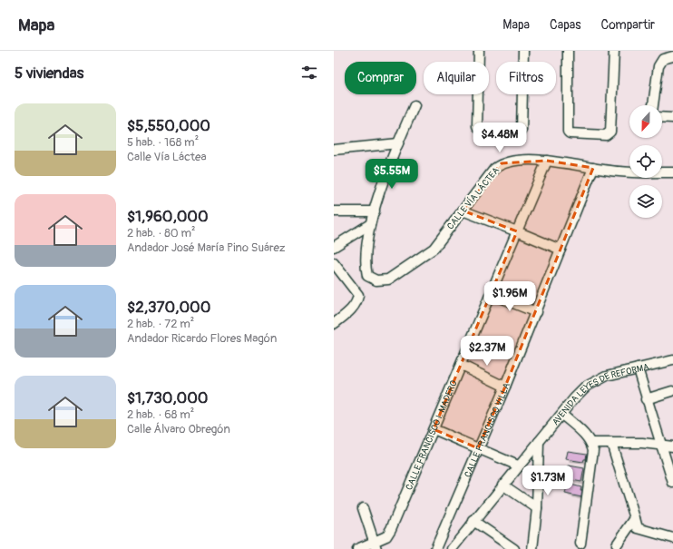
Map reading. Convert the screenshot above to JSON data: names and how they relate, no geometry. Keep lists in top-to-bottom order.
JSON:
{
  "streets": {
    "street": [
      "CALLE VÍA LÁCTEA",
      "AVENIDA LEYES DE REFORMA",
      "CALLE FRANCISCO VILLA",
      "CALLE FRANCISCO I. MADERO"
    ]
  },
  "crossings": [
    ["CALLE VÍA LÁCTEA", "CALLE FRANCISCO VILLA"],
    ["CALLE VÍA LÁCTEA", "CALLE FRANCISCO I. MADERO"]
  ],
  "north": "bottom",
  "page": {
    "header": "Mapa",
    "nav": ["Mapa", "Capas", "Compartir"],
    "heading": "5 viviendas",
    "chip": ["Comprar", "Alquilar", "Filtros"],
    "list": [
      {
        "name": "$5,550,000",
        "note": "5 hab. · 168 m² · Calle Vía Láctea"
      },
      {
        "name": "$1,960,000",
        "note": "2 hab. · 80 m² · Andador José María Pino Suárez"
      },
      {
        "name": "$2,370,000",
        "note": "2 hab. · 72 m² · Andador Ricardo Flores Magón"
      },
      {
        "name": "$1,730,000",
        "note": "2 hab. · 68 m² · Calle Álvaro Obregón"
      }
    ],
    "price": [
      "$4.48M",
      "$5.55M",
      "$1.96M",
      "$2.37M",
      "$1.73M"
    ]
  }
}
